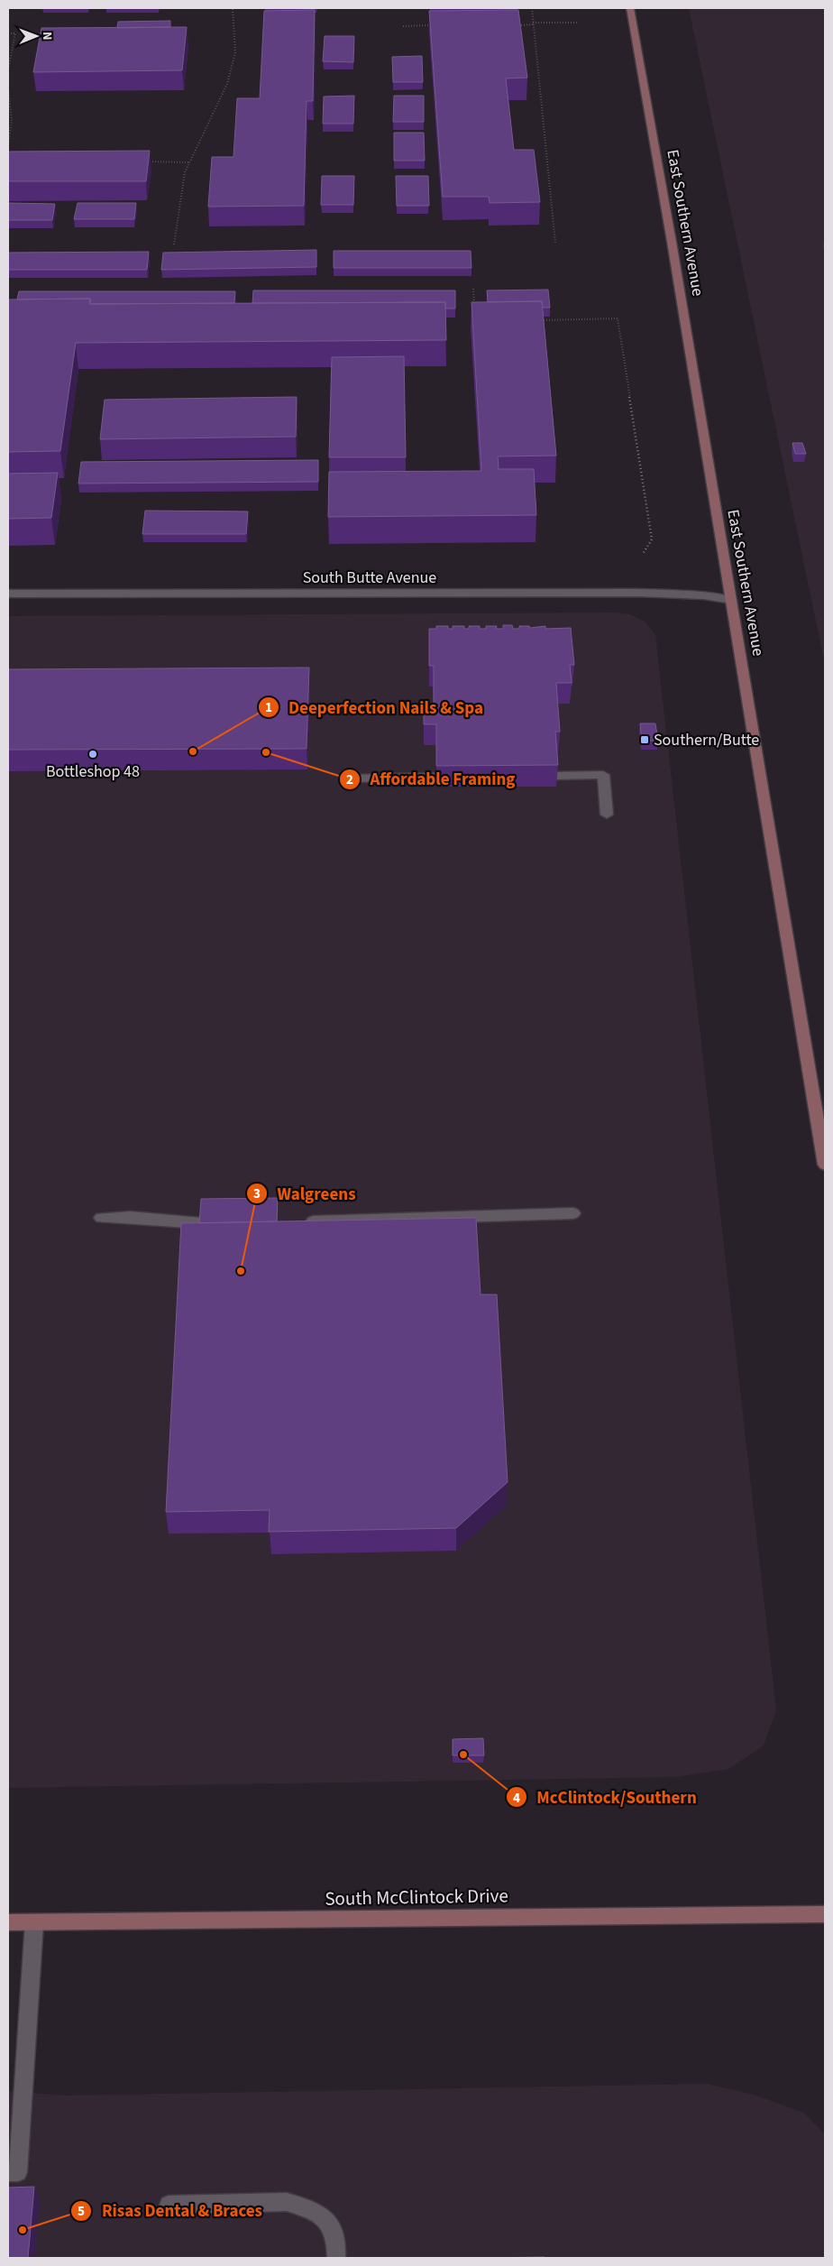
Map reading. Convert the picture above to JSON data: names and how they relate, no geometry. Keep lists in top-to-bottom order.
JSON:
{
  "streets": {
    "main road": ["East Southern Avenue", "South McClintock Drive"],
    "street": ["South Butte Avenue"]
  },
  "crossings": [
    ["East Southern Avenue", "South Butte Avenue"]
  ],
  "places": {
    "transit": ["Southern/Butte"],
    "other": [
      "Deeperfection Nails & Spa",
      "Affordable Framing",
      "Bottleshop 48",
      "Walgreens",
      "McClintock/Southern",
      "Risas Dental & Braces"
    ]
  },
  "north": "right"
}
